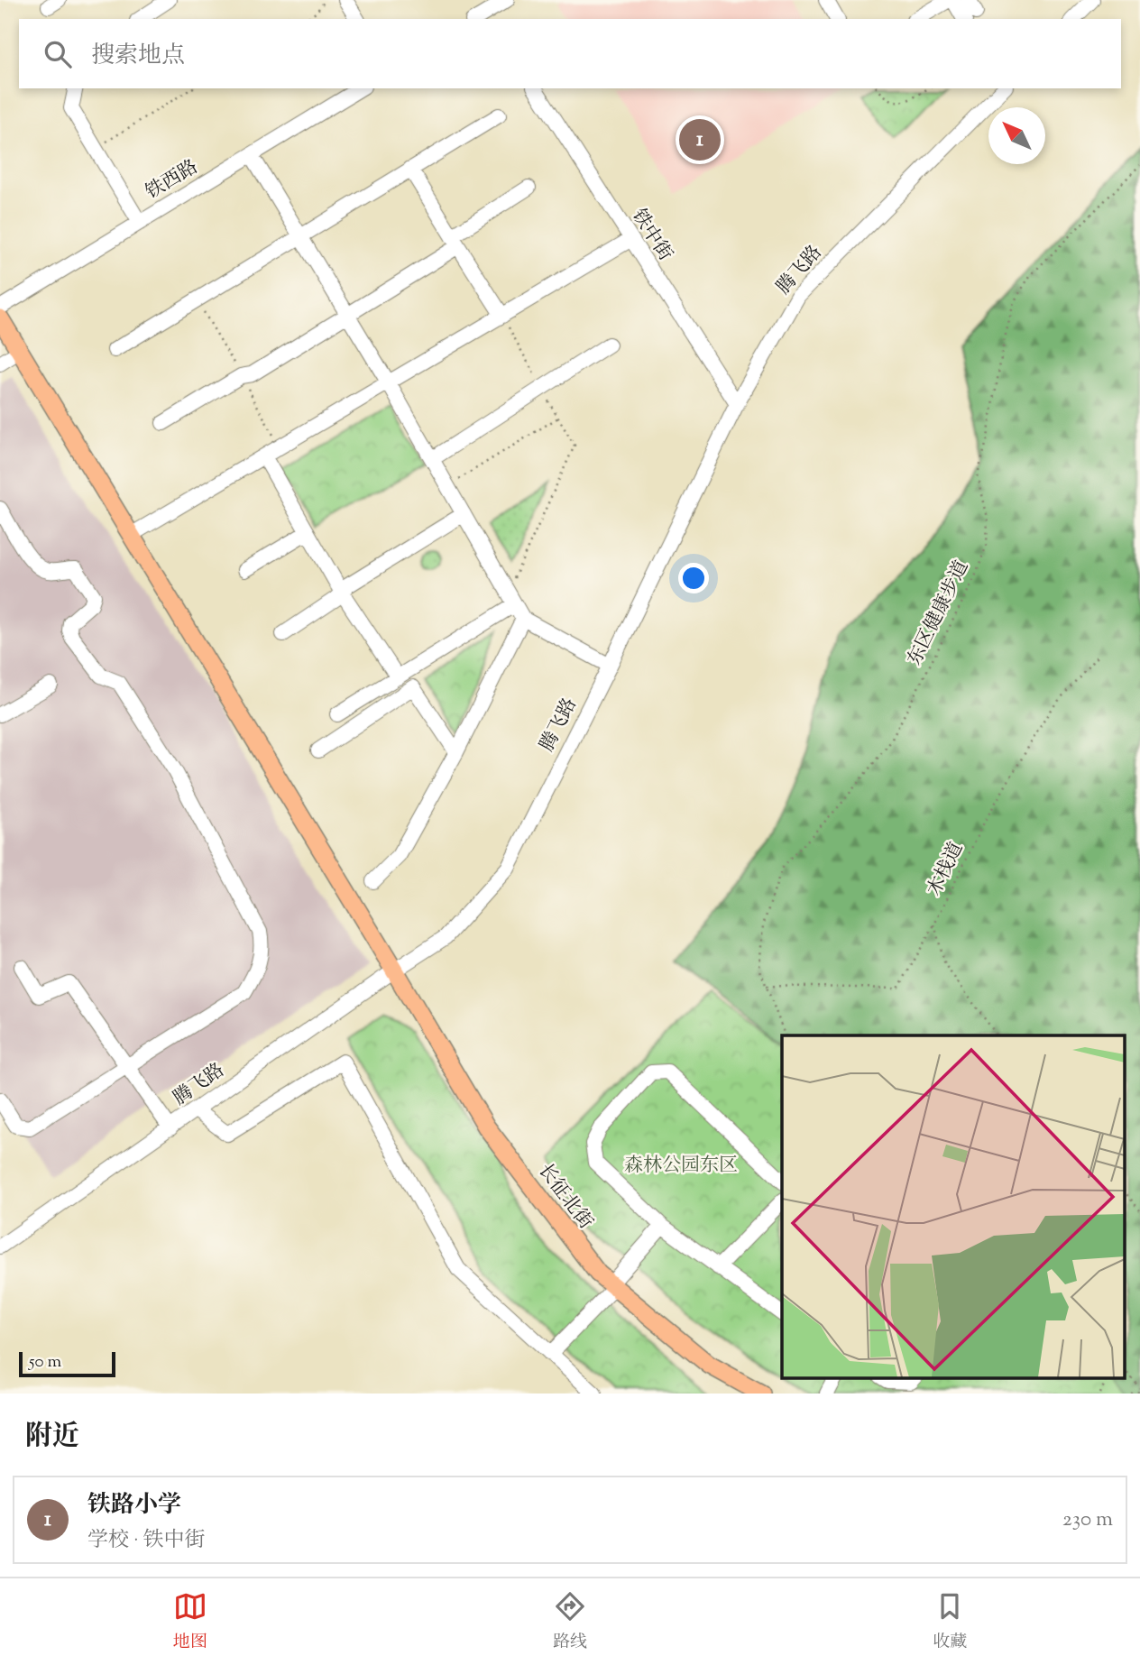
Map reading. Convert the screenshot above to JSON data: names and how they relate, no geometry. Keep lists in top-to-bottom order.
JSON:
{
  "streets": {
    "main road": ["长征北街"],
    "street": ["铁西路", "铁中街", "腾飞路"],
    "path": ["东区健康步道", "木栈道"]
  },
  "crossings": [
    ["铁中街", "腾飞路"],
    ["腾飞路", "长征北街"],
    ["东区健康步道", "木栈道"]
  ],
  "parks": ["森林公园东区"],
  "scale_bar": "50 m",
  "north": "top left",
  "page": {
    "search": "搜索地点",
    "pins": "1",
    "scale": "50 m",
    "heading": "附近",
    "list": [
      {
        "mark": "1",
        "name": "铁路小学",
        "note": "学校 · 铁中街",
        "value": "230 m"
      }
    ],
    "nav": ["地图", "路线", "收藏"]
  }
}
